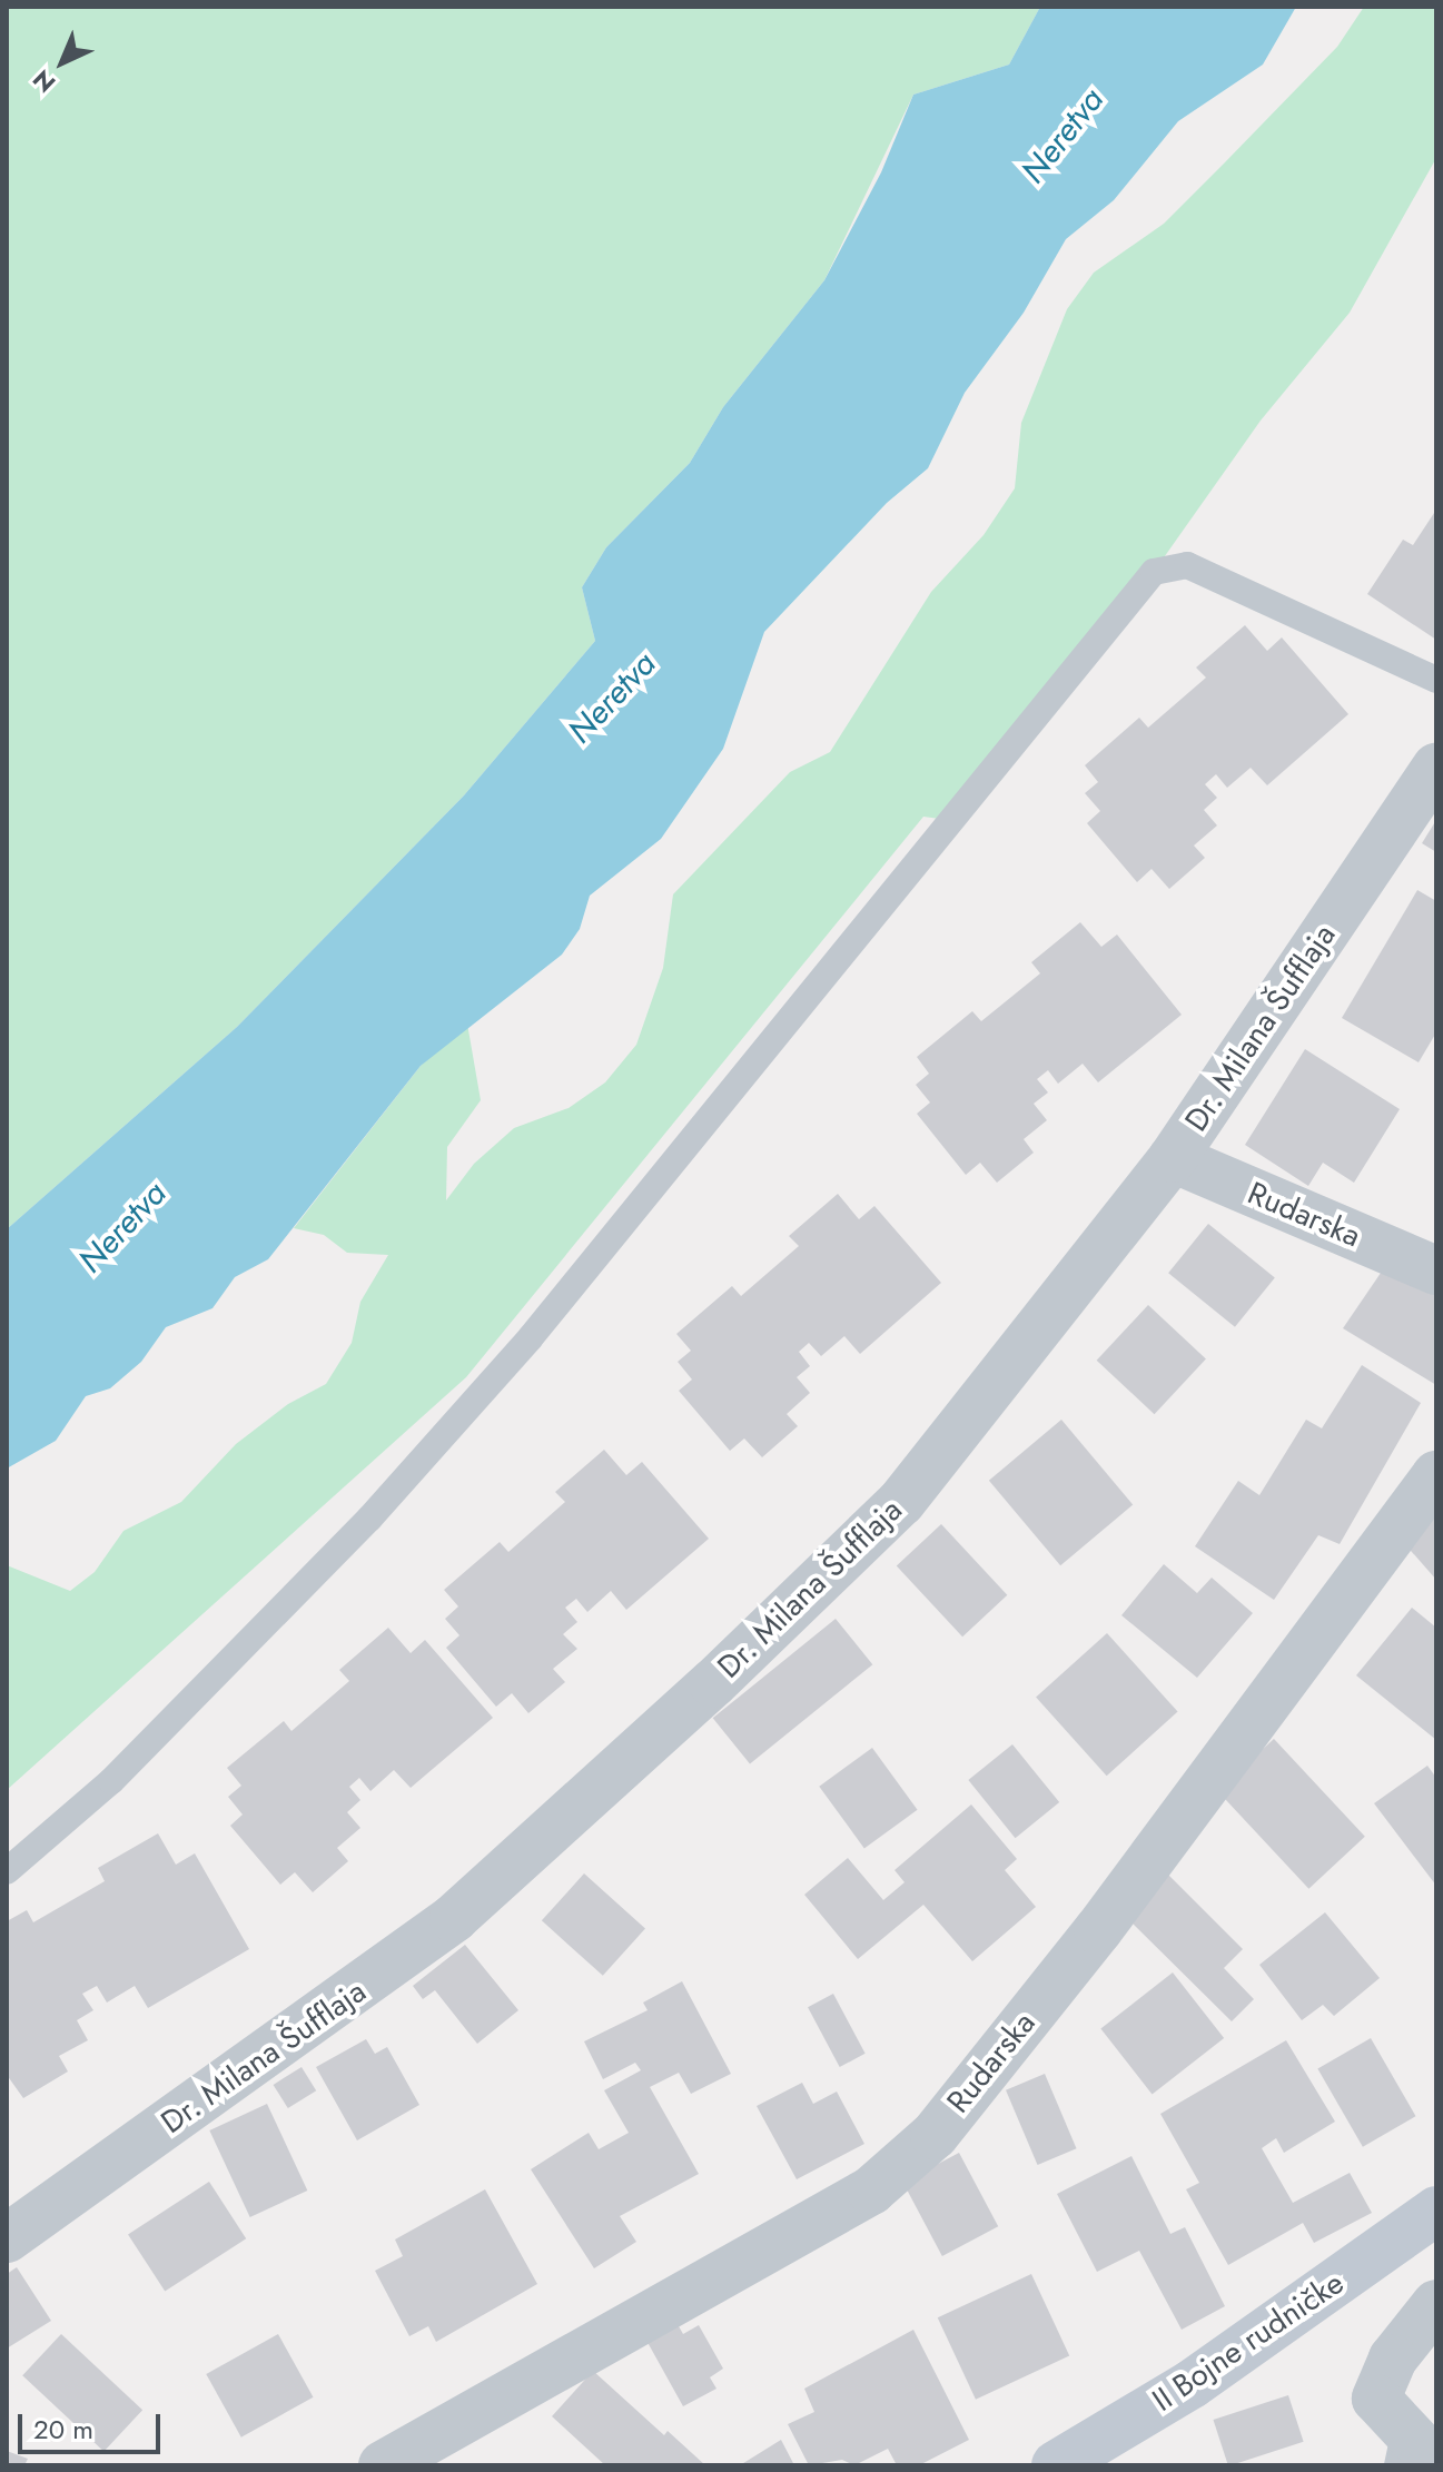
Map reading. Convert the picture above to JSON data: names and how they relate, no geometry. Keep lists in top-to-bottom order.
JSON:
{
  "streets": {
    "street": ["Dr. Milana Šufflaja", "Rudarska", "II Bojne rudničke"]
  },
  "crossings": [
    ["Dr. Milana Šufflaja", "Rudarska"]
  ],
  "water": ["Neretva"],
  "scale_bar": "20 m",
  "north": "bottom left"
}
